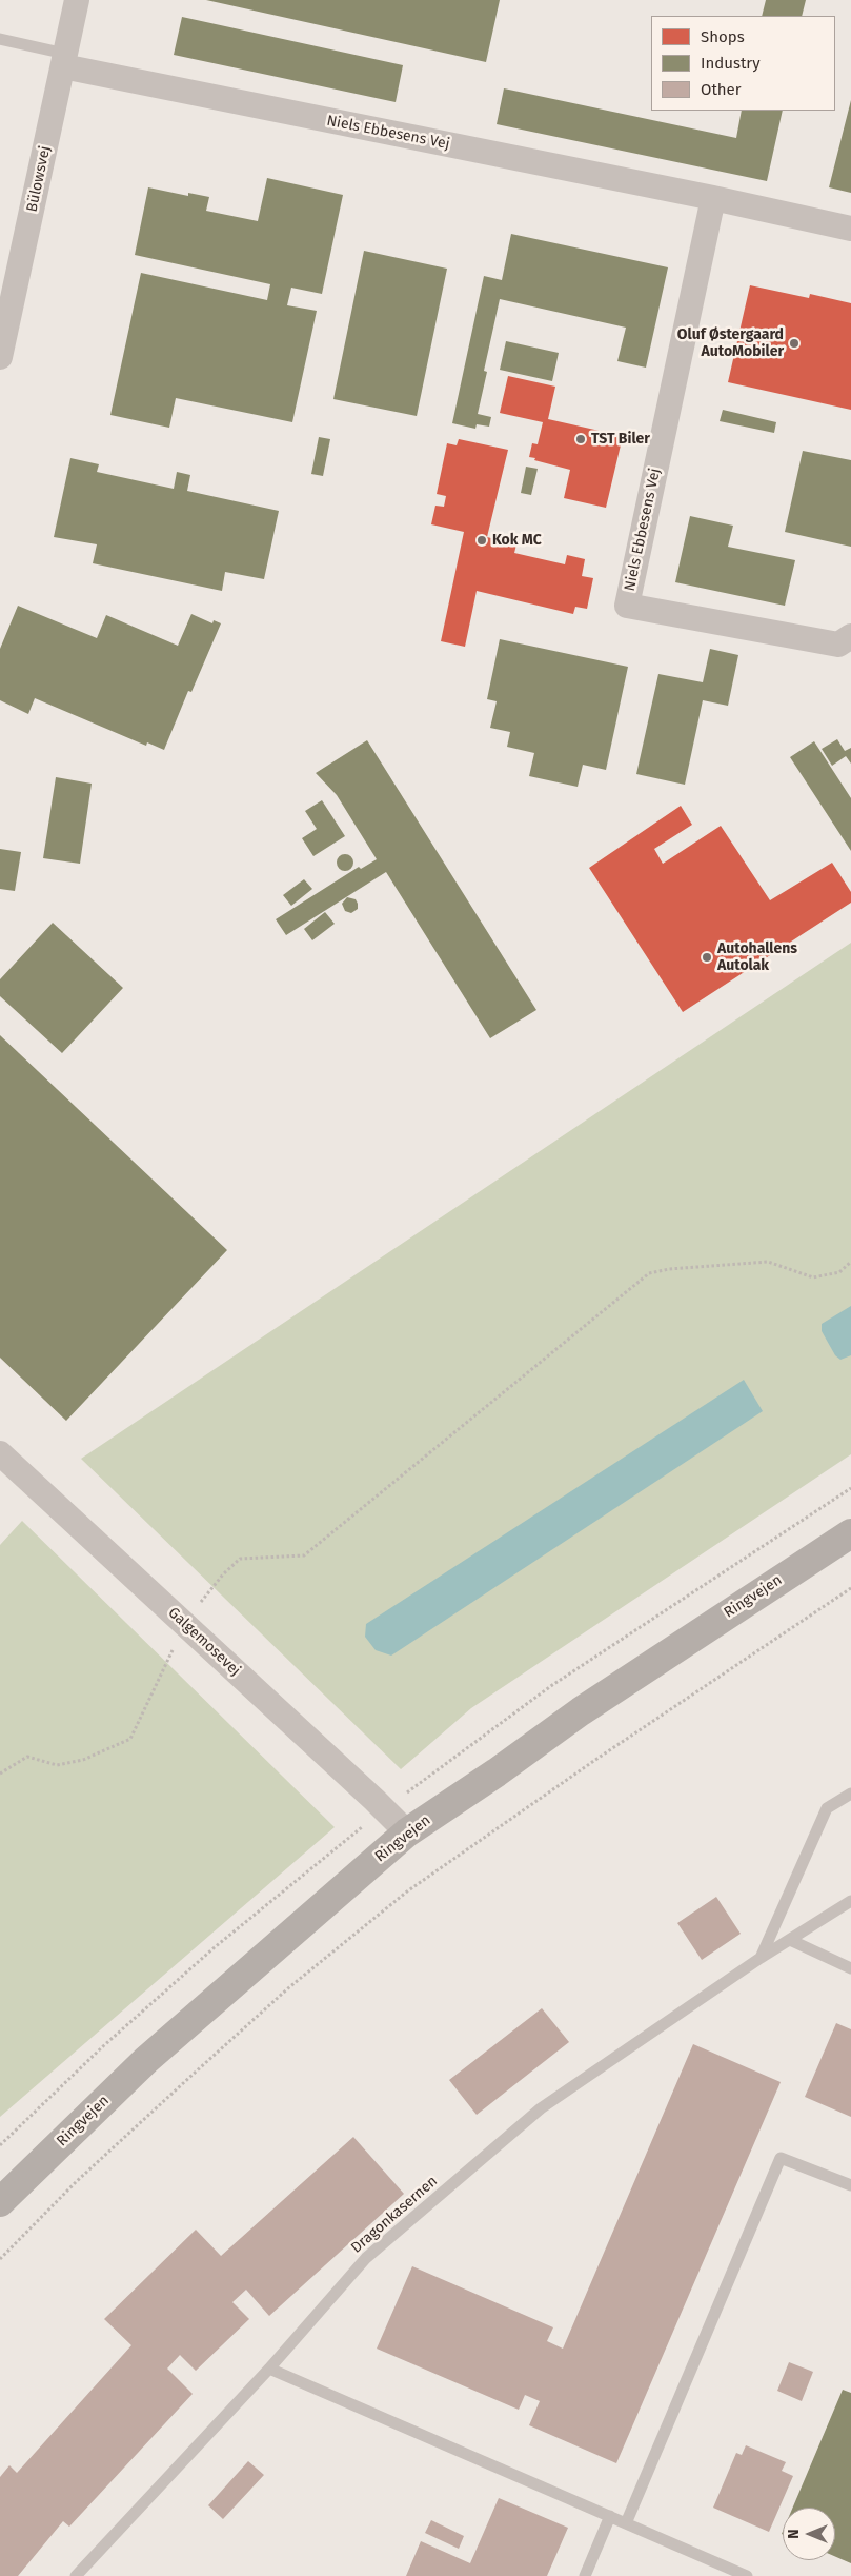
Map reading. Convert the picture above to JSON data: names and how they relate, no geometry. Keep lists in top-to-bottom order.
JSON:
{
  "streets": {
    "main road": ["Ringvejen"],
    "street": ["Niels Ebbesens Vej", "Bülowsvej", "Galgemosevej"],
    "lane": ["Dragonkasernen"]
  },
  "crossings": [
    ["Niels Ebbesens Vej", "Bülowsvej"],
    ["Ringvejen", "Galgemosevej"]
  ],
  "places": [
    "Oluf Østergaard AutoMobiler",
    "TST Biler",
    "Kok MC",
    "Autohallens Autolak"
  ],
  "legend": ["Shops", "Industry", "Other"],
  "north": "left"
}
